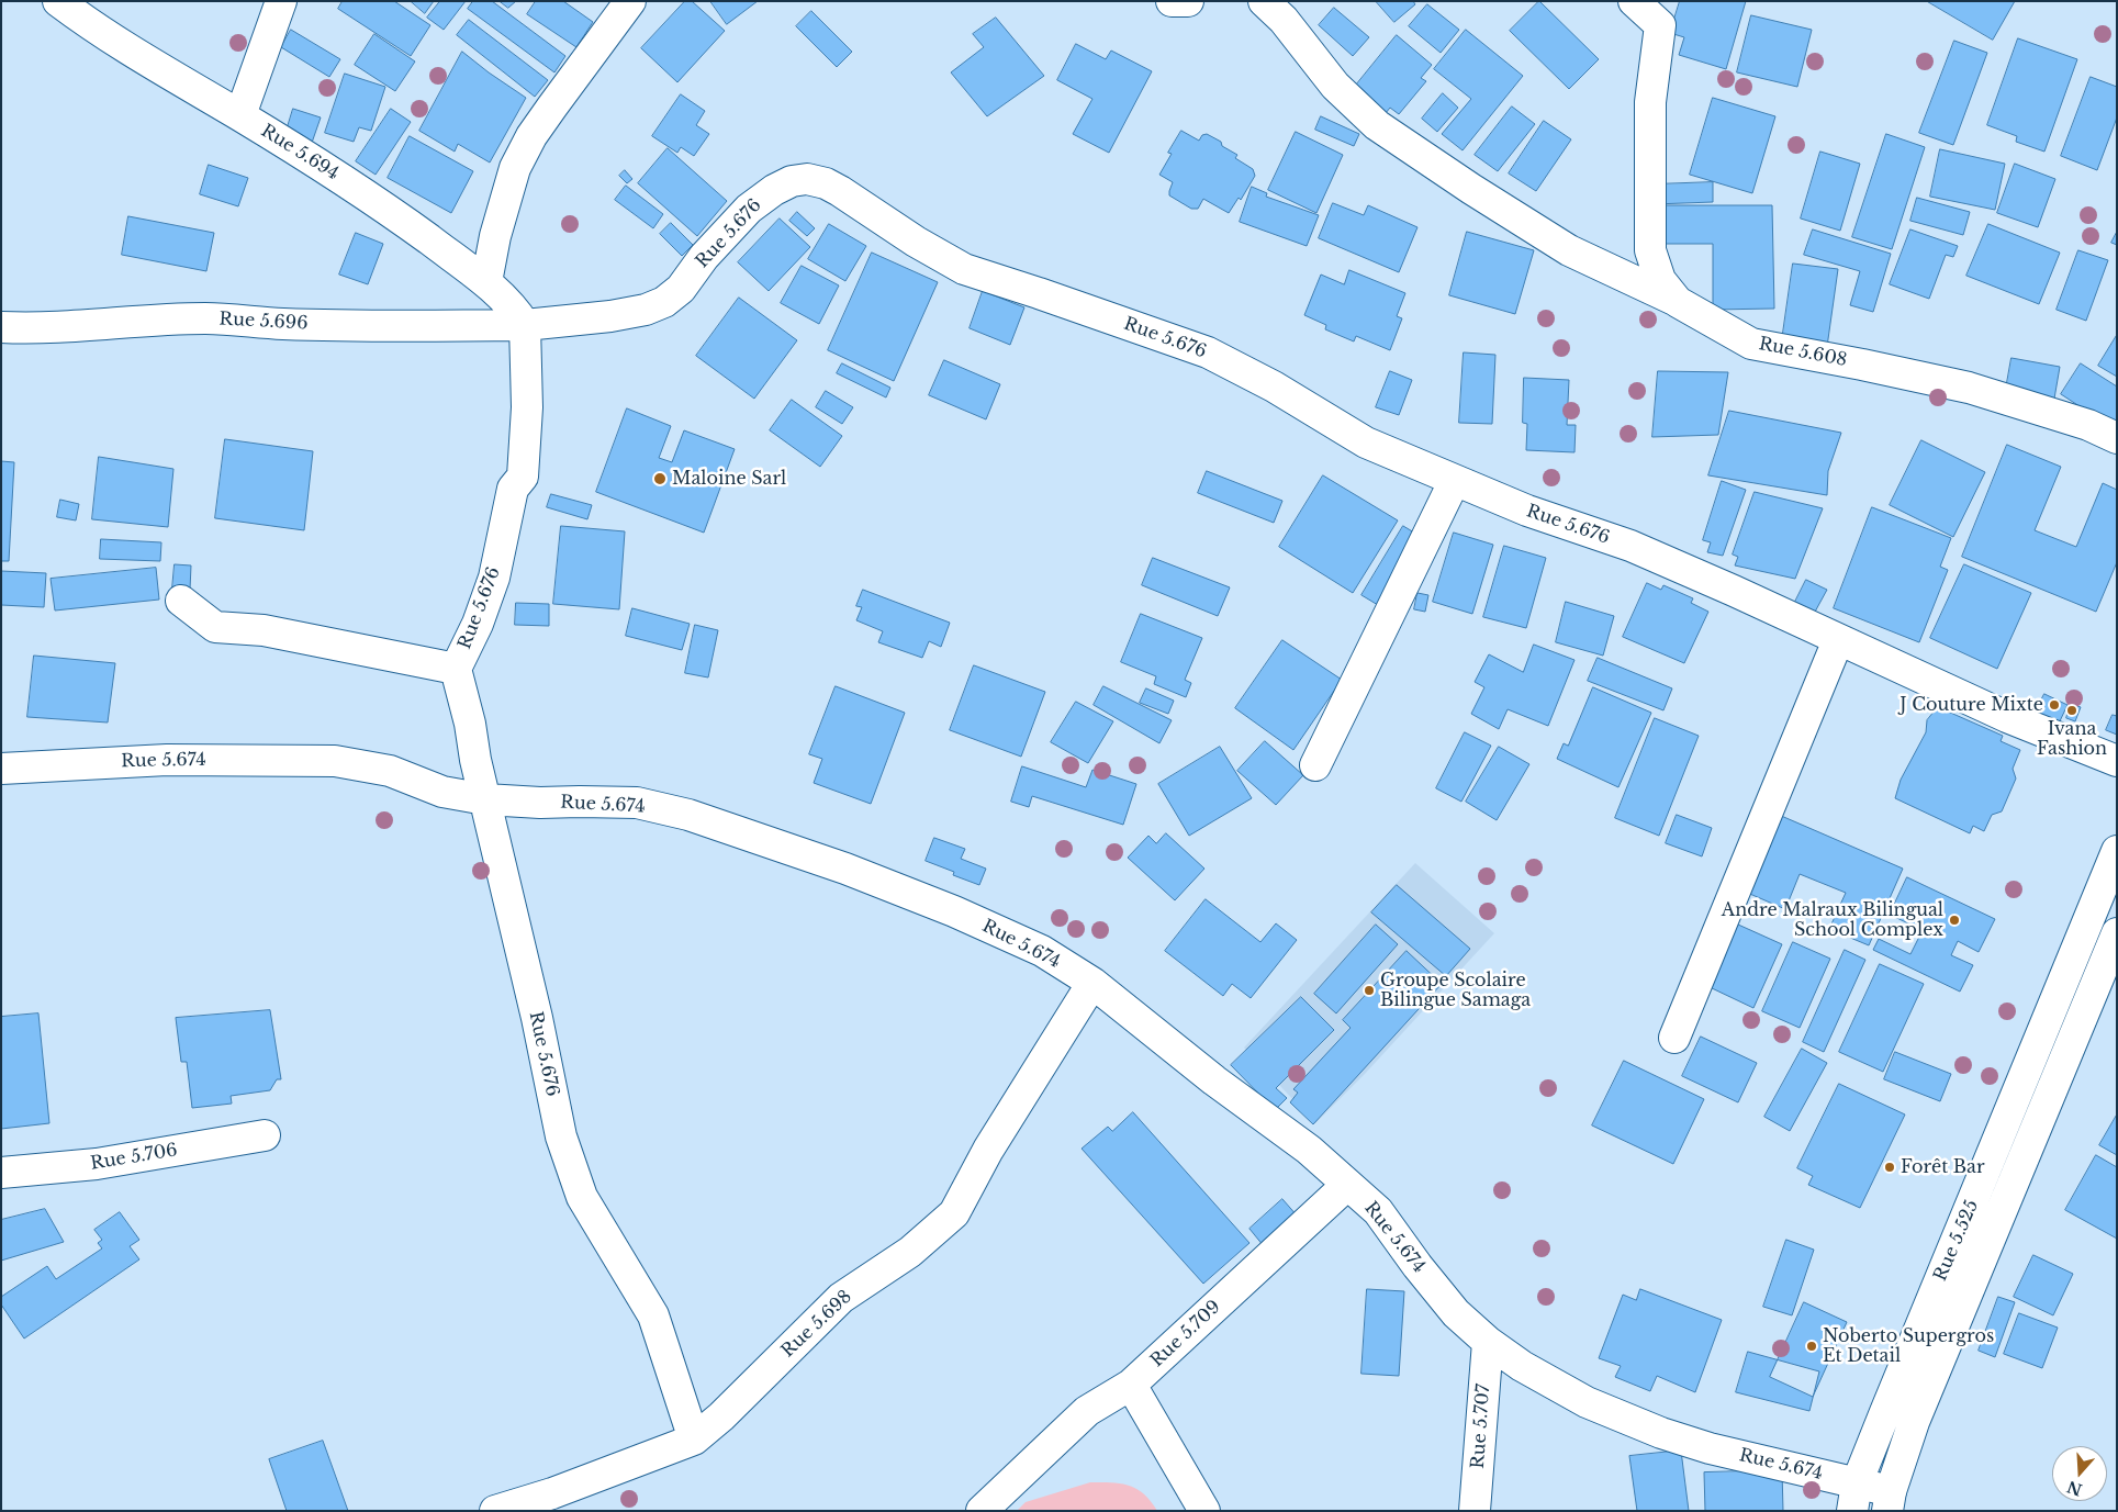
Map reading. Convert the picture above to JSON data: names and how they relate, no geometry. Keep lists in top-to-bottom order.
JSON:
{
  "streets": {
    "street": [
      "Rue 5.694",
      "Rue 5.676",
      "Rue 5.696",
      "Rue 5.608",
      "Rue 5.674",
      "Rue 5.706",
      "Rue 5.525",
      "Rue 5.698",
      "Rue 5.709",
      "Rue 5.707"
    ]
  },
  "crossings": [
    ["Rue 5.694", "Rue 5.676"],
    ["Rue 5.694", "Rue 5.696"],
    ["Rue 5.676", "Rue 5.696"],
    ["Rue 5.676", "Rue 5.674"],
    ["Rue 5.676", "Rue 5.698"],
    ["Rue 5.674", "Rue 5.525"],
    ["Rue 5.674", "Rue 5.698"],
    ["Rue 5.674", "Rue 5.709"],
    ["Rue 5.674", "Rue 5.707"]
  ],
  "places": [
    "Maloine Sarl",
    "J Couture Mixte",
    "Ivana Fashion",
    "Andre Malraux Bilingual School Complex",
    "Groupe Scolaire Bilingue Samaga",
    "Forêt Bar",
    "Noberto Supergros Et Detail"
  ],
  "north": "bottom"
}
